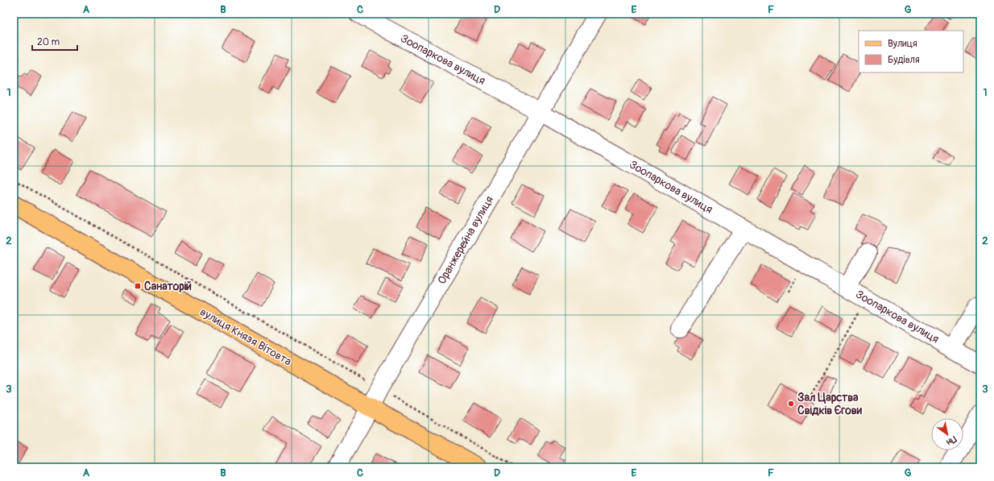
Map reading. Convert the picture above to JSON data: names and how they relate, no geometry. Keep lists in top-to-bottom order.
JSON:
{
  "streets": {
    "main road": ["вулиця Князя Вітовта"],
    "street": ["Зоопаркова вулиця", "Оранжерейна вулиця"]
  },
  "crossings": [
    ["Зоопаркова вулиця", "Оранжерейна вулиця"],
    ["Оранжерейна вулиця", "вулиця Князя Вітовта"]
  ],
  "places": {
    "transit": ["Санаторій"],
    "other": ["Зал Царства Свідків Єгови"]
  },
  "legend": ["Вулиця", "Будівля"],
  "scale_bar": "20 m",
  "north": "bottom right",
  "grid": {
    "columns": [
      "A",
      "B",
      "C",
      "D",
      "E",
      "F",
      "G"
    ],
    "rows": ["1", "2", "3"]
  }
}
